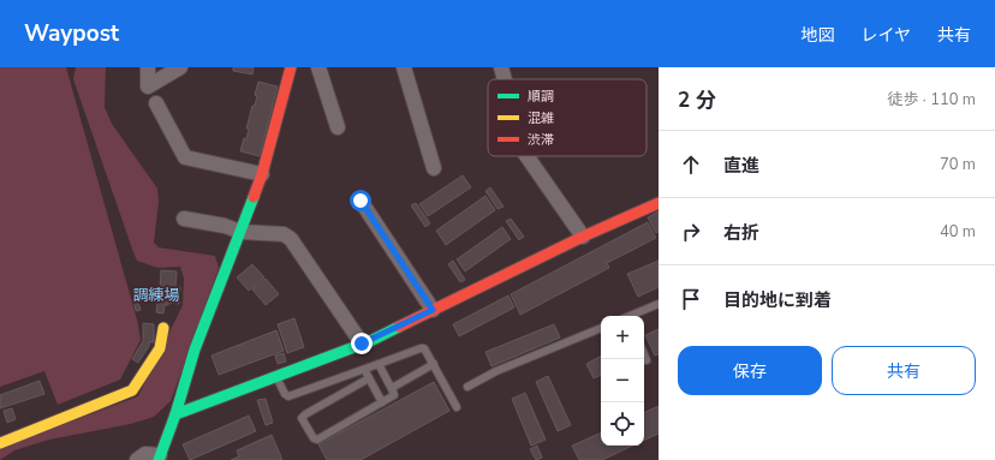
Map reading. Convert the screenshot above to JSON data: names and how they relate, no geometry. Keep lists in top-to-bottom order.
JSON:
{
  "districts": ["調練場"],
  "legend": ["順調", "混雑", "渋滞"],
  "page": {
    "header": "Waypost",
    "nav": ["地図", "レイヤ", "共有"],
    "heading": ["2 分", "徒歩 · 110 m"],
    "list": [
      ["直進", "70 m"],
      ["右折", "40 m"],
      "目的地に到着"
    ],
    "map_buttons": ["+", "−"],
    "buttons": ["保存", "共有"]
  }
}
